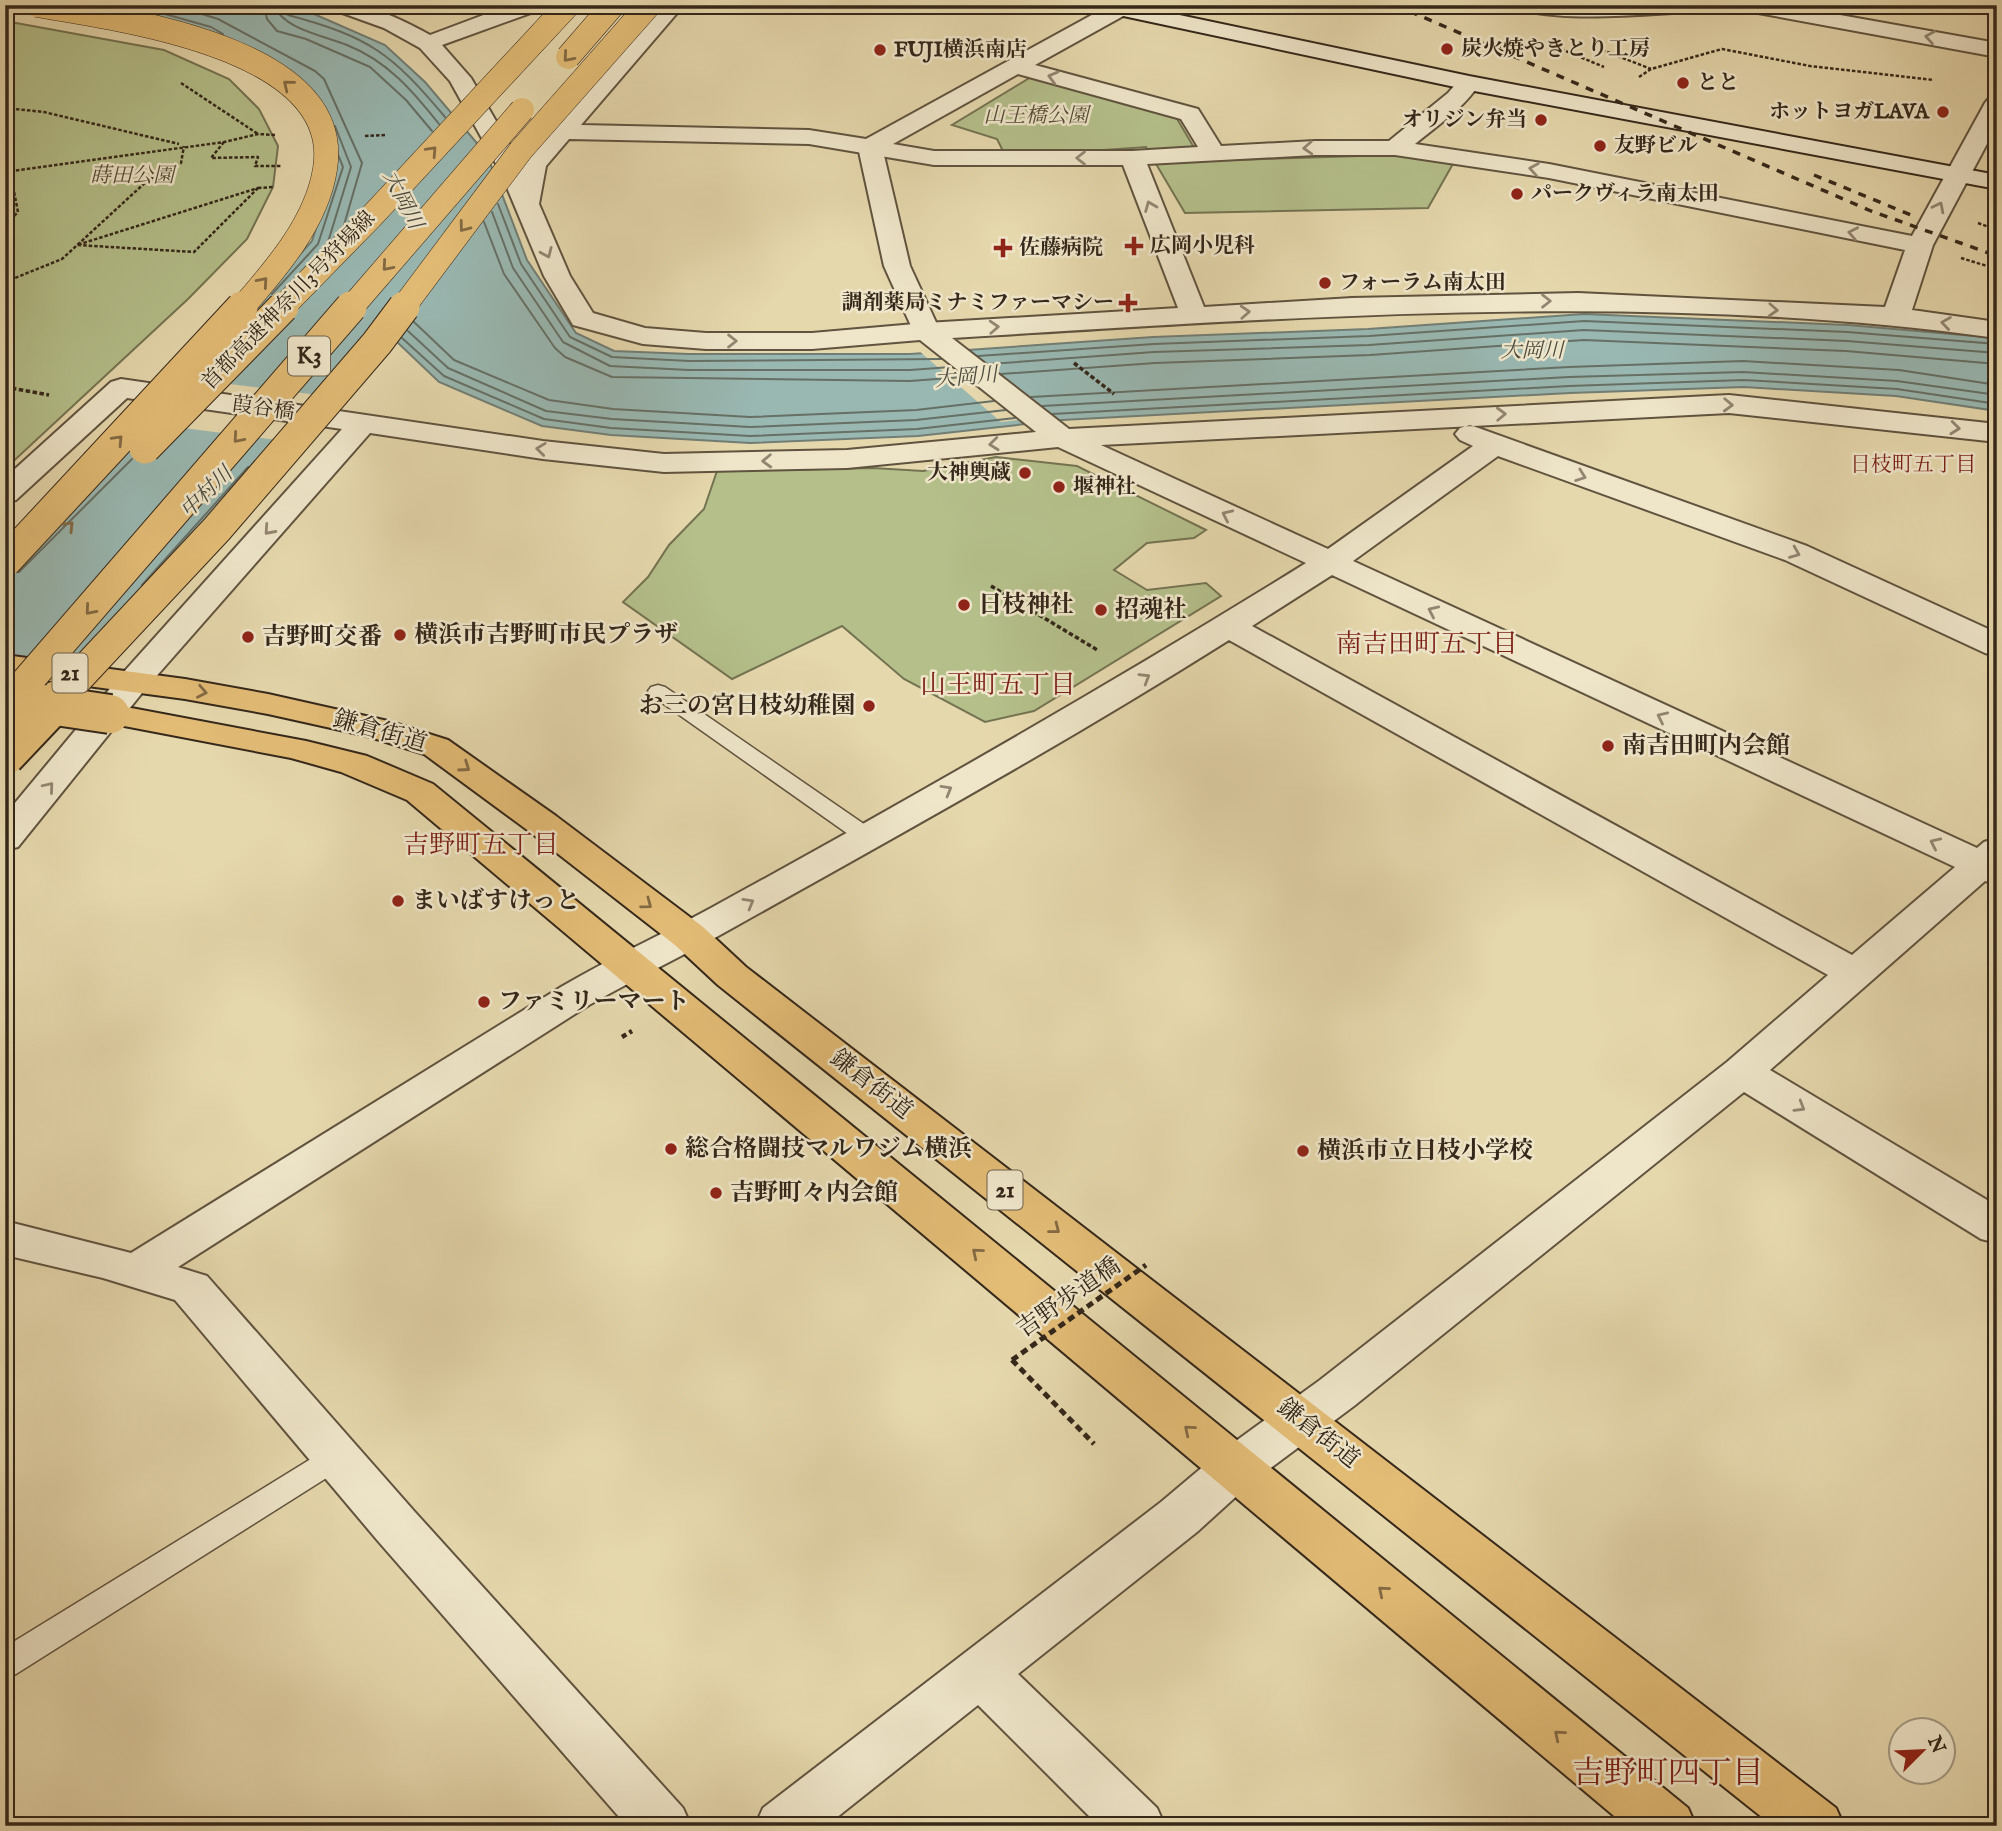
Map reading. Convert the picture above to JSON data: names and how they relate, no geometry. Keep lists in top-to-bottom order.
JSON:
{
  "streets": {
    "main road": [
      "首都高速神奈川3号狩場線",
      "K3",
      "21",
      "鎌倉街道"
    ],
    "street": ["葭谷橋"],
    "path": ["吉野歩道橋"]
  },
  "districts": [
    "日枝町五丁目",
    "南吉田町五丁目",
    "山王町五丁目",
    "吉野町五丁目",
    "吉野町四丁目"
  ],
  "water": ["大岡川", "中村川"],
  "parks": ["山王橋公園", "蒔田公園"],
  "places": {
    "other": [
      "炭火焼やきとり工房",
      "FUJI横浜南店",
      "とと",
      "ホットヨガLAVA",
      "オリジン弁当",
      "友野ビル",
      "パークヴィラ南太田",
      "フォーラム南太田",
      "大神輿蔵",
      "堰神社",
      "日枝神社",
      "招魂社",
      "横浜市吉野町市民プラザ",
      "吉野町交番",
      "お三の宮日枝幼稚園",
      "南吉田町内会館",
      "まいばすけっと",
      "ファミリーマート",
      "総合格闘技マルワジム横浜",
      "横浜市立日枝小学校",
      "吉野町々内会館"
    ],
    "health": ["広岡小児科", "佐藤病院", "調剤薬局ミナミファーマシー"]
  },
  "north": "top right"
}
